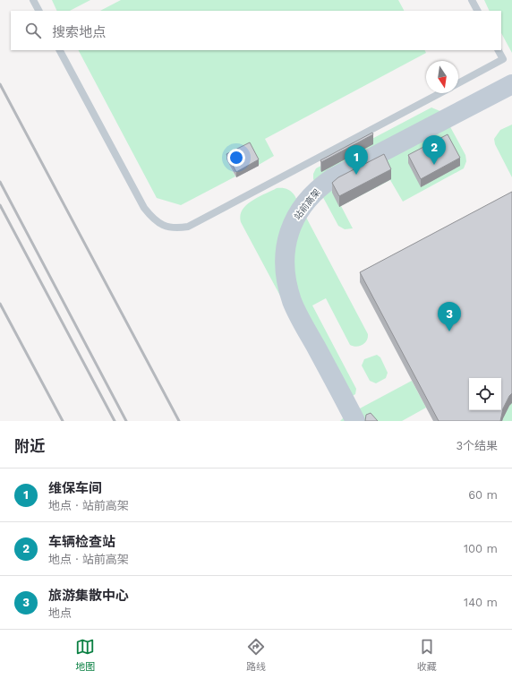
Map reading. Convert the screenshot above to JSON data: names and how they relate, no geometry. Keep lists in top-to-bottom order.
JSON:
{
  "streets": {
    "main road": ["站前高架"]
  },
  "north": "bottom",
  "page": {
    "search": "搜索地点",
    "pins": ["2", "1", "3"],
    "heading": ["附近", "3个结果"],
    "list": [
      {
        "mark": "1",
        "name": "维保车间",
        "note": "地点 · 站前高架",
        "value": "60 m"
      },
      {
        "mark": "2",
        "name": "车辆检查站",
        "note": "地点 · 站前高架",
        "value": "100 m"
      },
      {
        "mark": "3",
        "name": "旅游集散中心",
        "note": "地点",
        "value": "140 m"
      }
    ],
    "nav": ["地图", "路线", "收藏"]
  }
}
